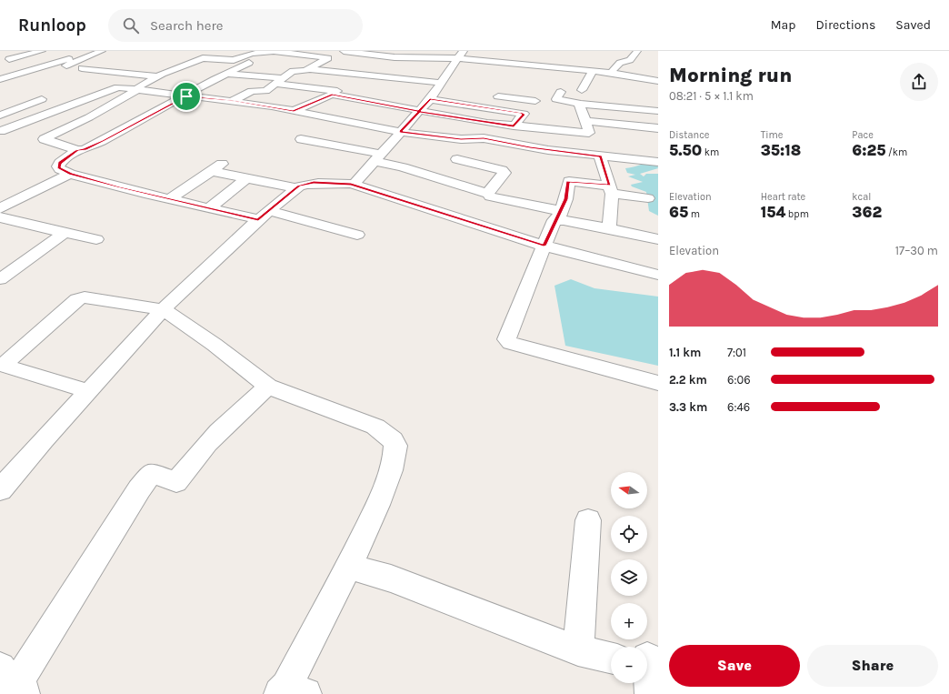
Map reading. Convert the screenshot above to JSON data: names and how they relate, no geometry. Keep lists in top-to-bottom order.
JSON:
{
  "north": "left",
  "page": {
    "header": "Runloop",
    "search": "Search here",
    "nav": ["Map", "Directions", "Saved"],
    "heading": ["Morning run", "08:21 · 5 × 1.1 km"],
    "stats": [
      ["Distance", "5.50 km"],
      ["Time", "35:18"],
      ["Pace", "6:25 /km"],
      ["Elevation", "65 m"],
      ["Heart rate", "154 bpm"],
      ["kcal", "362"]
    ],
    "chart": ["Elevation", "17–30 m"],
    "list": [
      {
        "name": "1.1 km",
        "note": "7:01"
      },
      {
        "name": "2.2 km",
        "note": "6:06"
      },
      {
        "name": "3.3 km",
        "note": "6:46"
      }
    ],
    "map_buttons": ["+", "−"],
    "buttons": ["Save", "Share"]
  }
}
